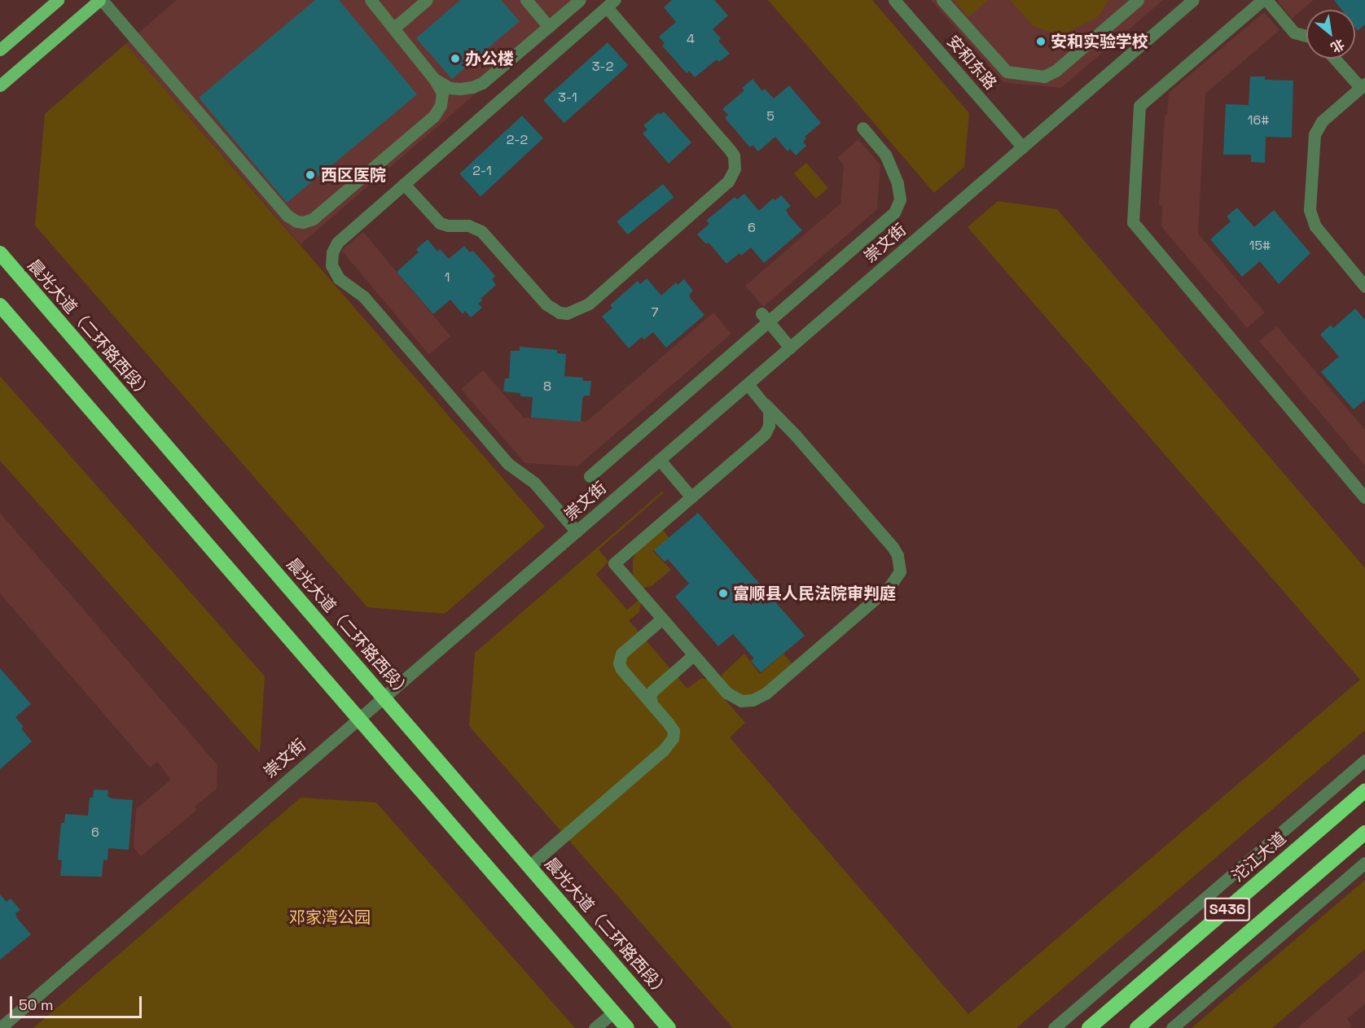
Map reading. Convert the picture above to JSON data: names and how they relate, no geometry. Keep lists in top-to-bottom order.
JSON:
{
  "streets": {
    "highway": ["晨光大道（二环路西段）", "沱江大道", "S436"],
    "street": ["安和东路", "崇文街"]
  },
  "crossings": [
    ["安和东路", "崇文街"],
    ["崇文街", "晨光大道（二环路西段）"]
  ],
  "parks": ["邓家湾公园"],
  "places": [
    "安和实验学校",
    "办公楼",
    "西区医院",
    "富顺县人民法院审判庭"
  ],
  "house_numbers": [
    "4",
    "3-2",
    "3-1",
    "5",
    "16#",
    "2-2",
    "2-1",
    "6",
    "15#",
    "1",
    "7",
    "8",
    "6"
  ],
  "scale_bar": "50 m",
  "north": "bottom right"
}
